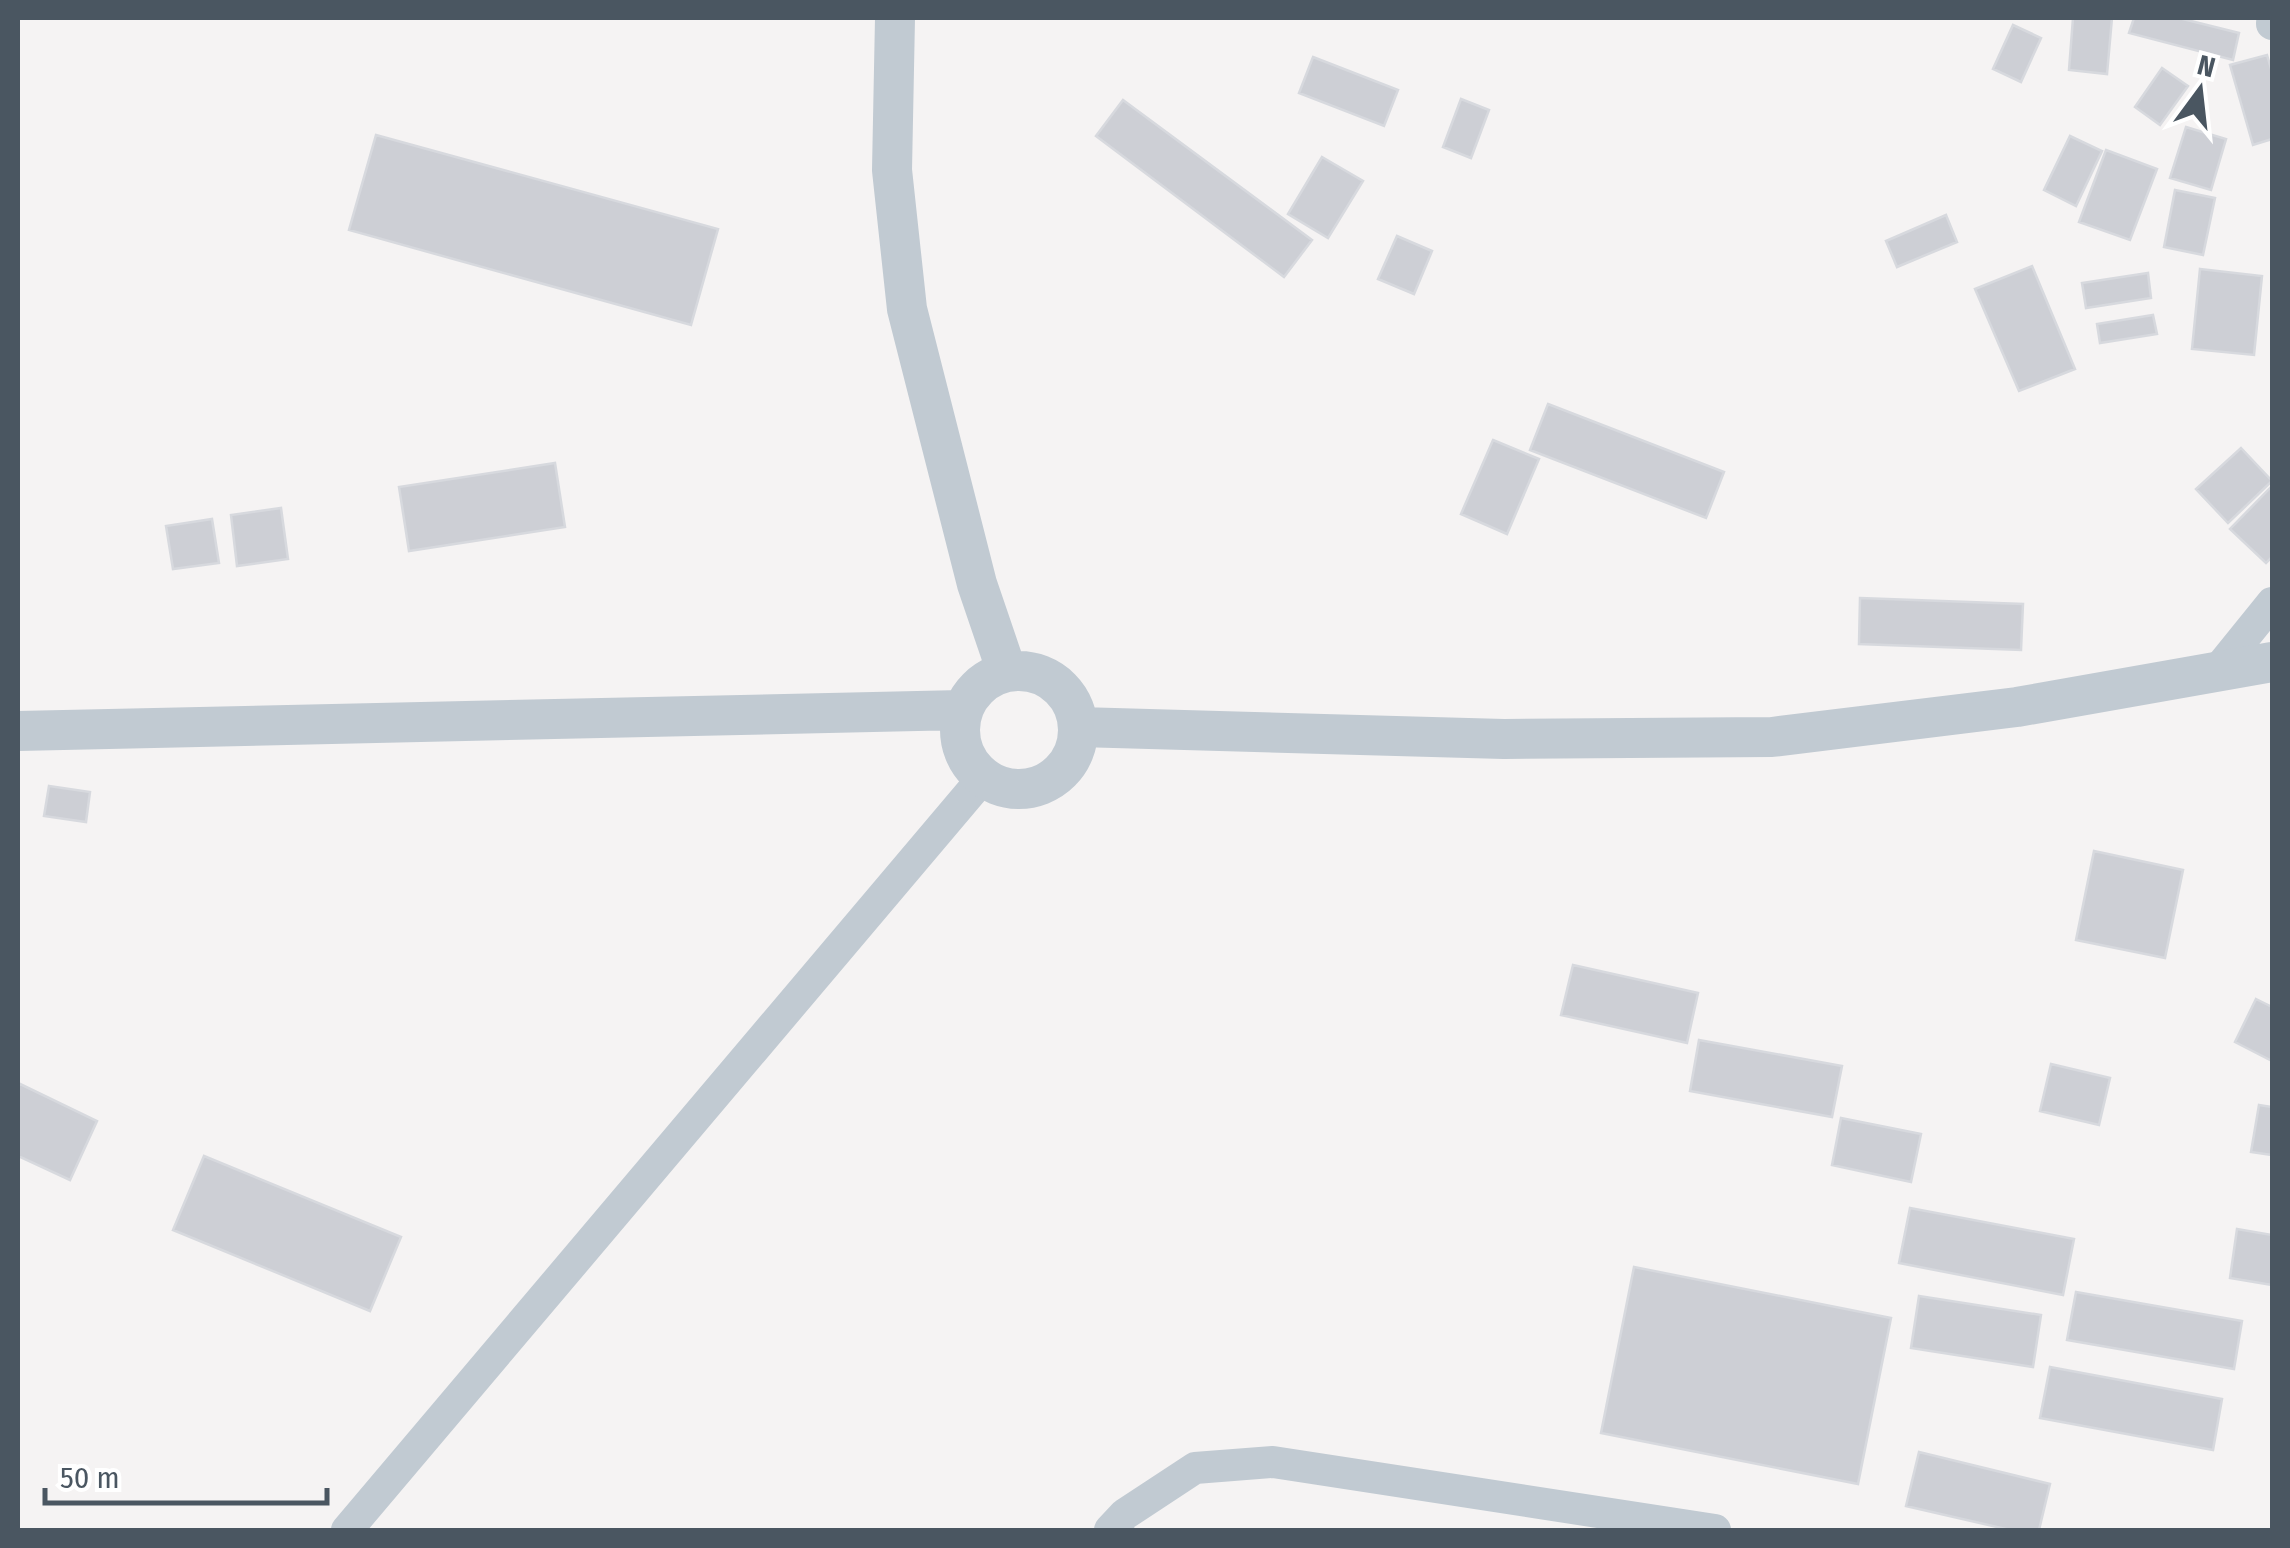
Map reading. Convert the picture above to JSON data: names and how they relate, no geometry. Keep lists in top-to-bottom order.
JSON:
{
  "scale_bar": "50 m",
  "north": "top"
}
